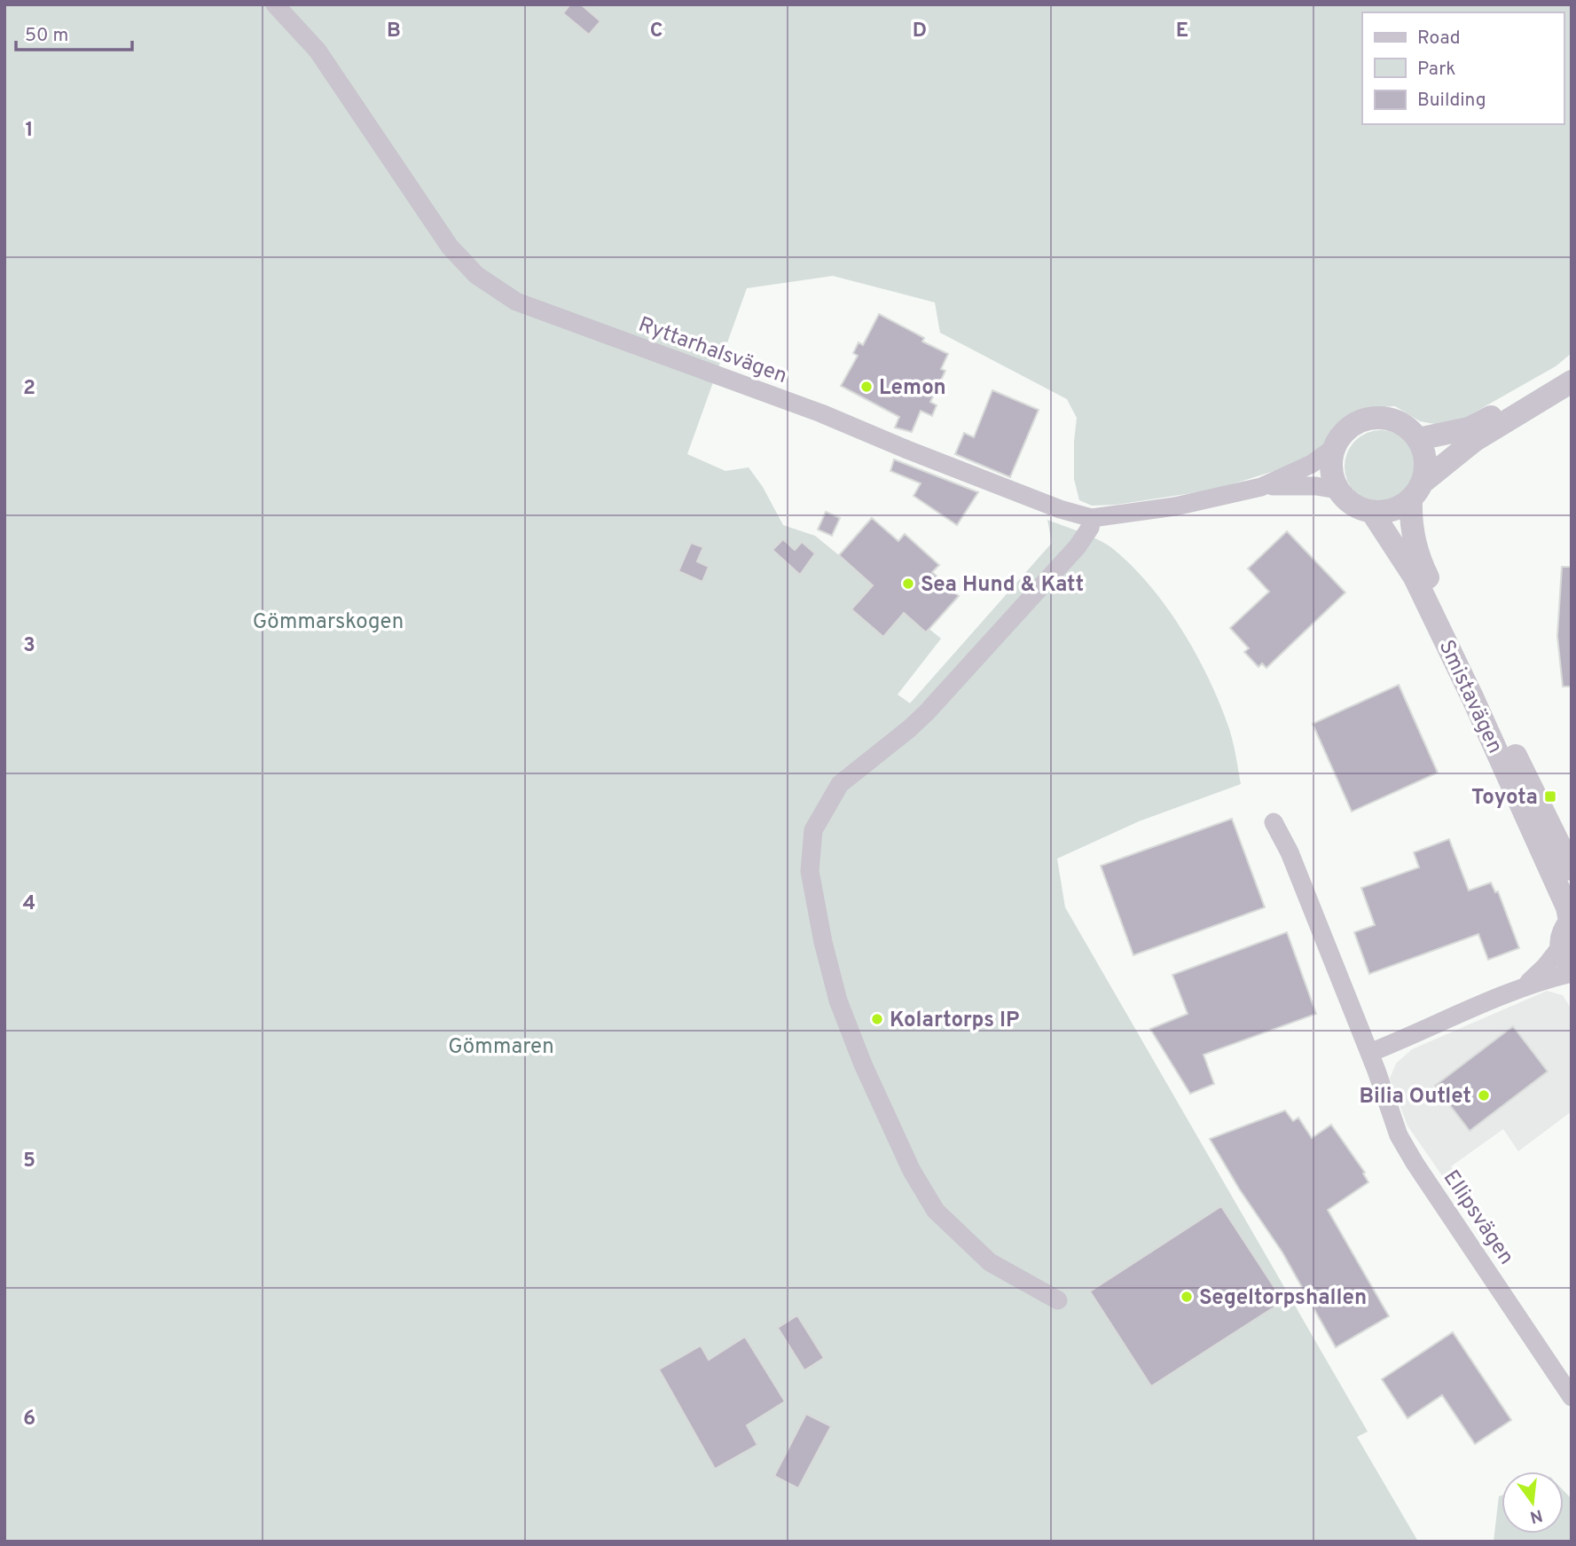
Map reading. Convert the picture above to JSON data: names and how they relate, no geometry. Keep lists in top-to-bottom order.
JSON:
{
  "streets": {
    "street": ["Ryttarhalsvägen", "Smistavägen", "Ellipsvägen"]
  },
  "crossings": [
    ["Ryttarhalsvägen", "Smistavägen"]
  ],
  "parks": ["Gömmarskogen", "Gömmaren"],
  "places": {
    "other": [
      "Lemon",
      "Sea Hund & Katt",
      "Kolartorps IP",
      "Bilia Outlet",
      "Segeltorpshallen"
    ],
    "transit": ["Toyota"]
  },
  "legend": ["Road", "Park", "Building"],
  "scale_bar": "50 m",
  "north": "bottom",
  "grid": {
    "columns": [
      "B",
      "C",
      "D",
      "E"
    ],
    "rows": [
      "1",
      "2",
      "3",
      "4",
      "5",
      "6"
    ]
  }
}
